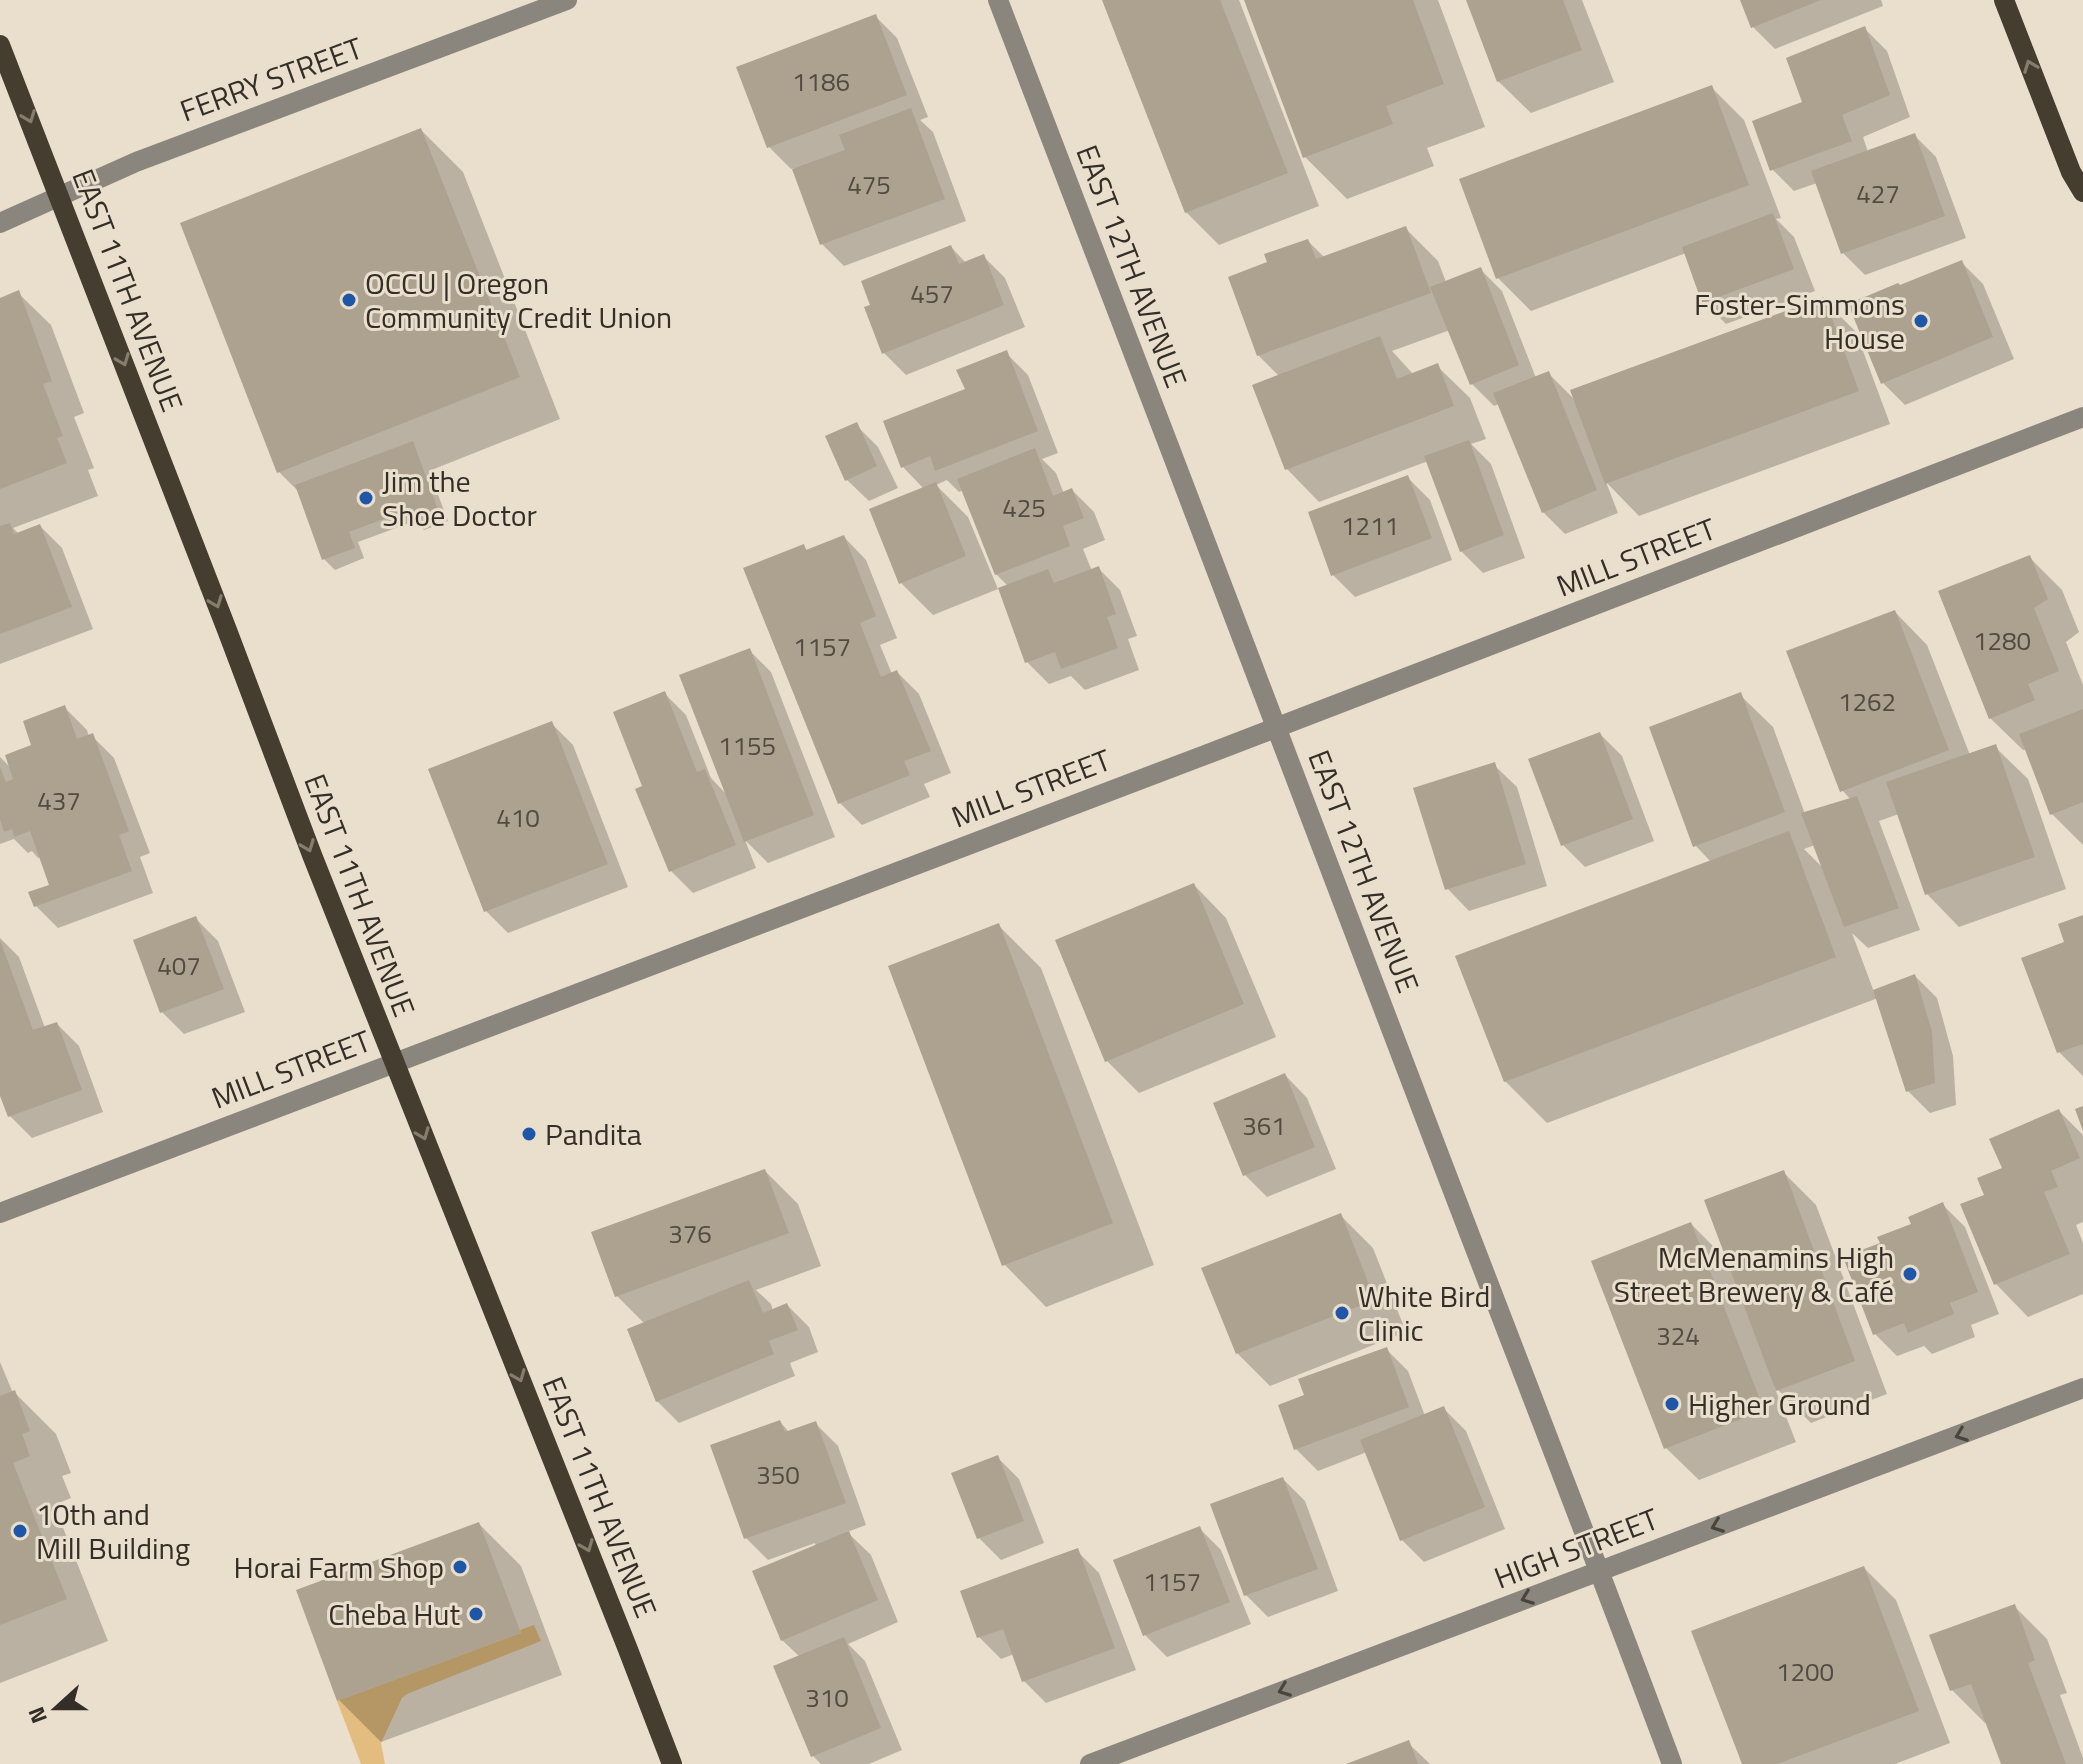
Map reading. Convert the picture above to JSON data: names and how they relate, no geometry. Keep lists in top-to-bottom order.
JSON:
{
  "streets": {
    "main road": ["EAST 11TH AVENUE"],
    "street": [
      "FERRY STREET",
      "EAST 12TH AVENUE",
      "MILL STREET",
      "HIGH STREET"
    ]
  },
  "crossings": [
    ["FERRY STREET", "EAST 11TH AVENUE"],
    ["EAST 12TH AVENUE", "MILL STREET"],
    ["EAST 12TH AVENUE", "HIGH STREET"],
    ["EAST 11TH AVENUE", "MILL STREET"]
  ],
  "one_way": ["EAST 11TH AVENUE", "HIGH STREET"],
  "places": [
    "OCCU | Oregon Community Credit Union",
    "Foster-Simmons House",
    "Jim the Shoe Doctor",
    "Pandita",
    "McMenamins High Street Brewery & Café",
    "White Bird Clinic",
    "Higher Ground",
    "10th and Mill Building",
    "Horai Farm Shop",
    "Cheba Hut"
  ],
  "house_numbers": [
    "1186",
    "475",
    "427",
    "457",
    "425",
    "1211",
    "1280",
    "1157",
    "1262",
    "1155",
    "437",
    "410",
    "407",
    "361",
    "376",
    "324",
    "350",
    "1157",
    "1200",
    "310"
  ],
  "north": "left"
}
